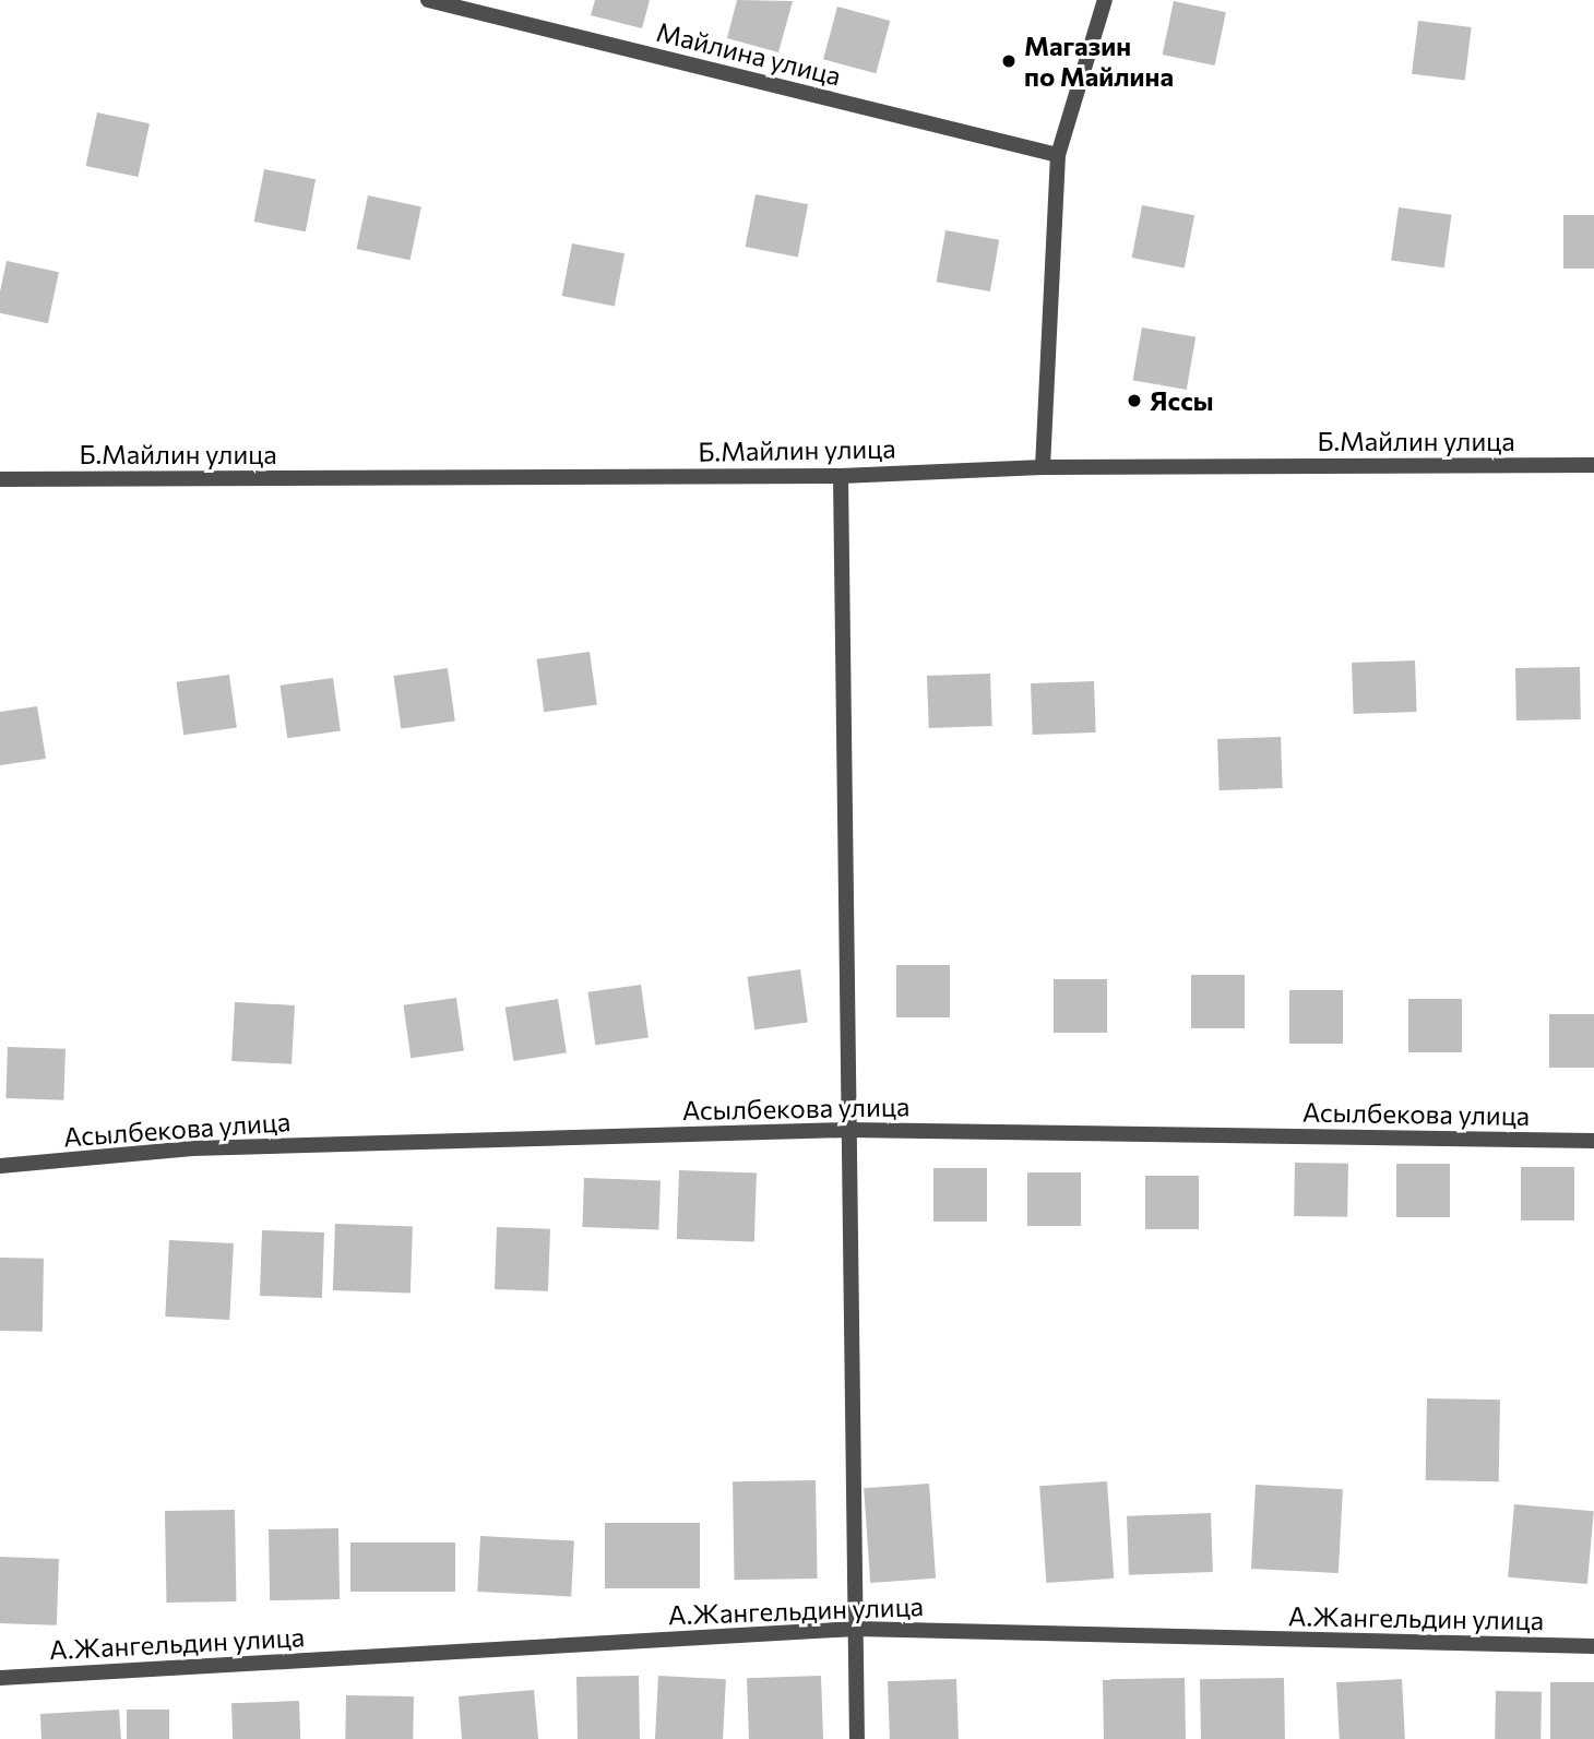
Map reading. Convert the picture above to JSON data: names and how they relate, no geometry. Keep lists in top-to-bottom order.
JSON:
{
  "streets": {
    "street": [
      "Майлина улица",
      "Б.Майлин улица",
      "Асылбекова улица",
      "А.Жангельдин улица"
    ]
  },
  "places": ["Магазин по Майлина", "Яссы"]
}
